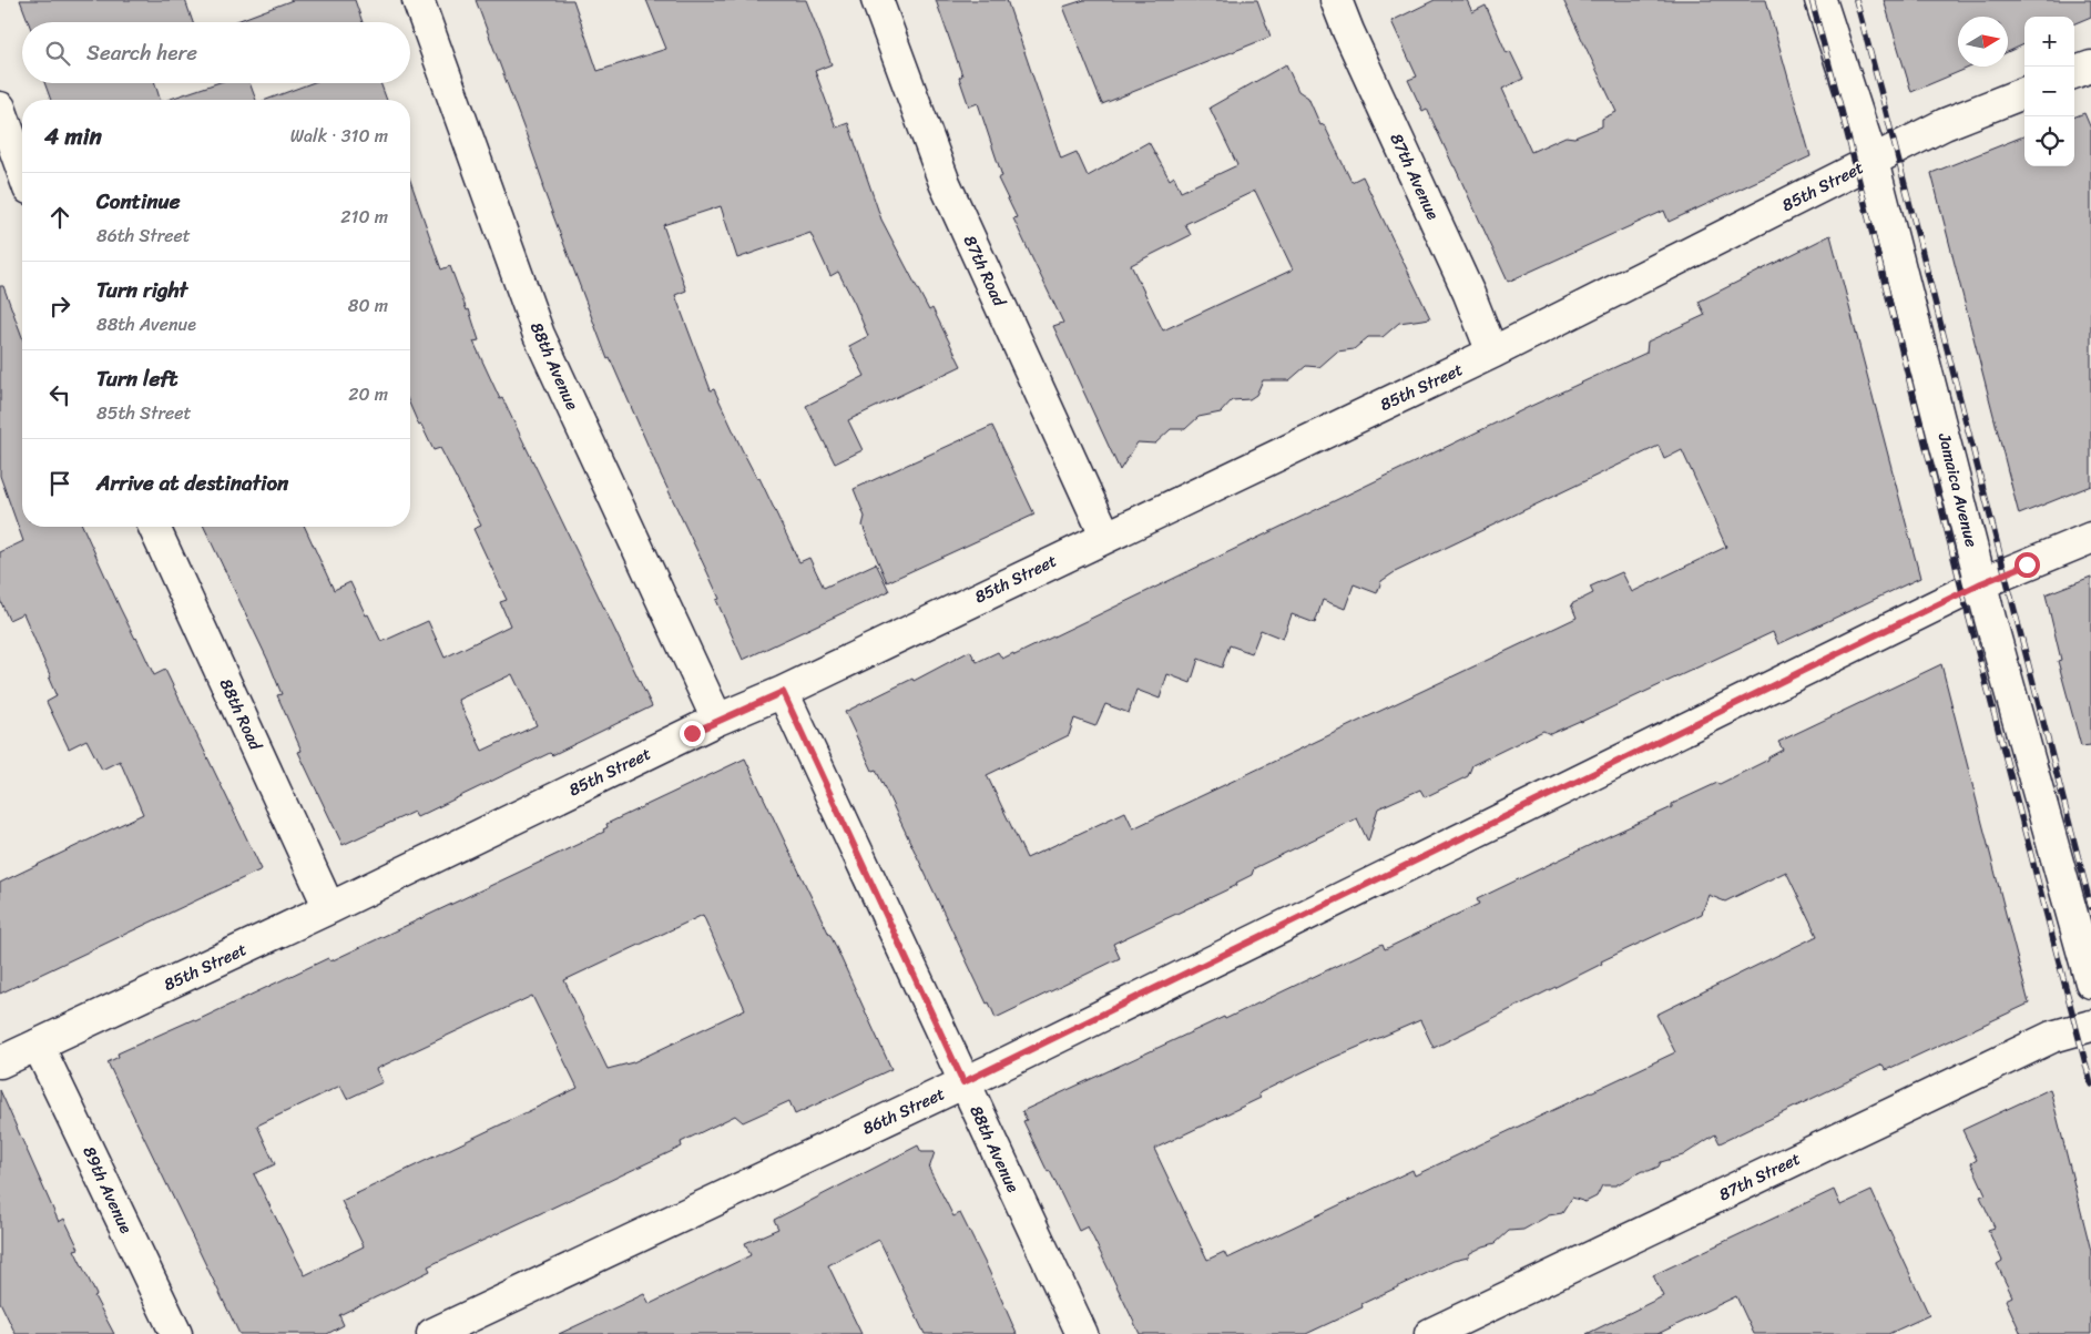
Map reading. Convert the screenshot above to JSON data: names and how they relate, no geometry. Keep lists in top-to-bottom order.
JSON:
{
  "streets": {
    "street": [
      "87th Avenue",
      "85th Street",
      "87th Road",
      "88th Avenue",
      "Jamaica Avenue",
      "88th Road",
      "86th Street",
      "87th Street",
      "89th Avenue"
    ]
  },
  "crossings": [
    ["87th Avenue", "85th Street"],
    ["85th Street", "87th Road"],
    ["85th Street", "88th Avenue"],
    ["85th Street", "Jamaica Avenue"],
    ["85th Street", "88th Road"],
    ["85th Street", "89th Avenue"],
    ["88th Avenue", "86th Street"],
    ["Jamaica Avenue", "86th Street"]
  ],
  "north": "right",
  "page": {
    "map_buttons": ["+", "−"],
    "search": "Search here",
    "heading": ["4 min", "Walk · 310 m"],
    "list": [
      ["Continue", "86th Street", "210 m"],
      ["Turn right", "88th Avenue", "80 m"],
      ["Turn left", "85th Street", "20 m"],
      "Arrive at destination"
    ]
  }
}
